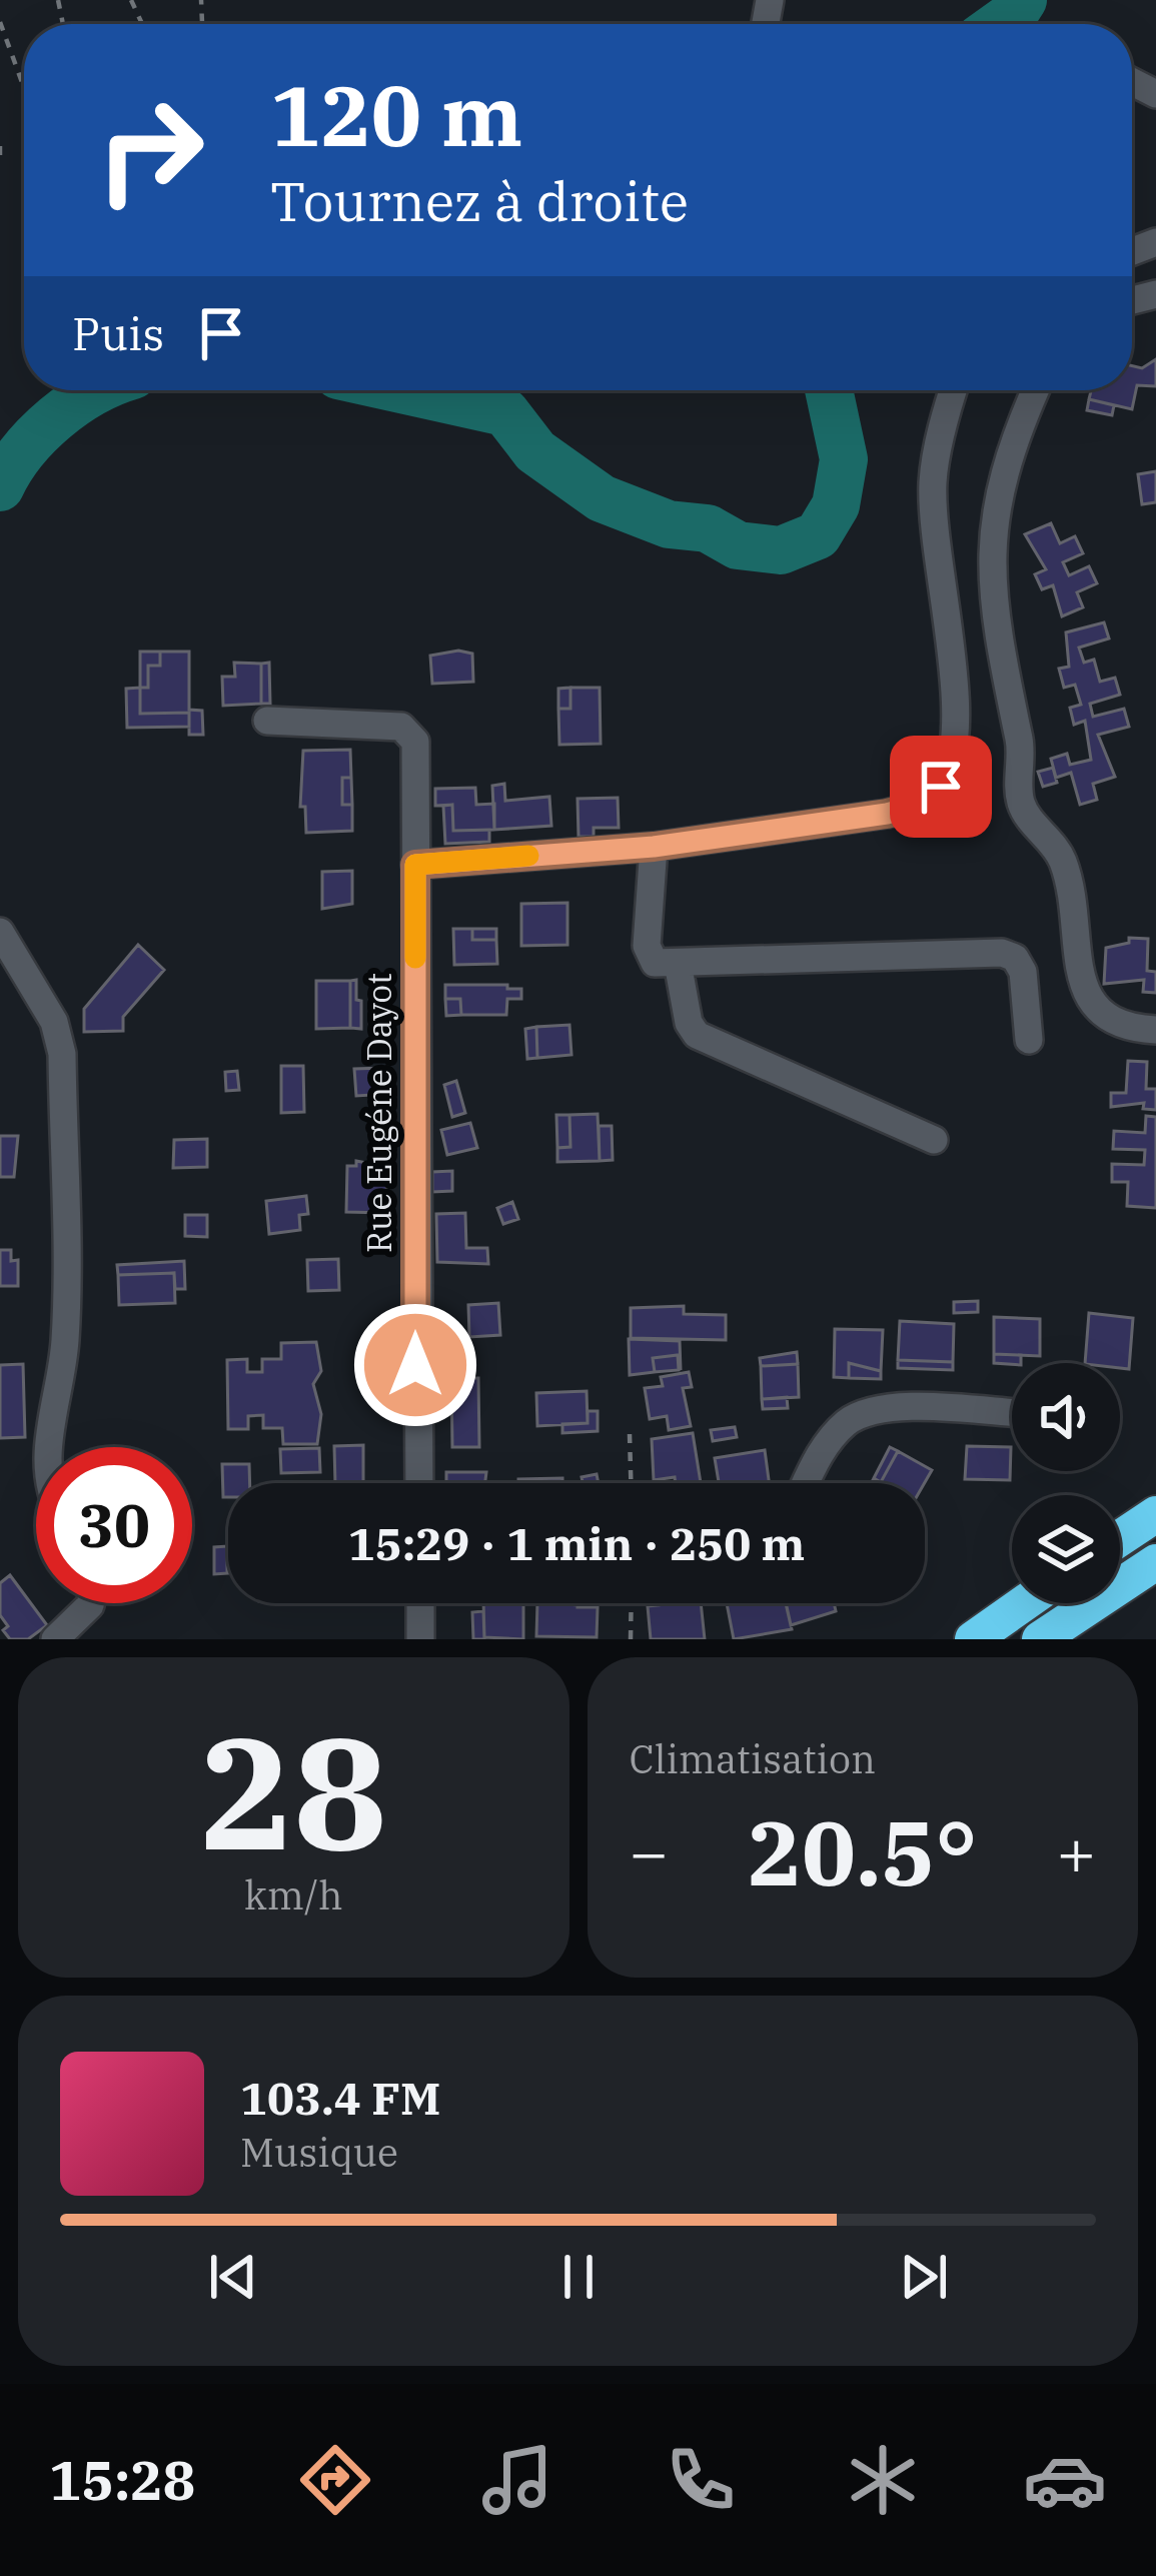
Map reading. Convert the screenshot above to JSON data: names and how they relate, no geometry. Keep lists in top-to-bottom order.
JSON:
{
  "streets": {
    "street": ["Rue Eugéne Dayot"]
  },
  "page": {
    "turn": ["120 m", "Tournez à droite"],
    "then": "Puis",
    "limit": "30",
    "trip": "15:29 · 1 min · 250 m",
    "tile": [
      ["28", "km/h"],
      "Climatisation"
    ],
    "heat": ["−", "20.5°", "+"],
    "song": ["103.4 FM", "Musique"],
    "tabs": "15:28"
  }
}
